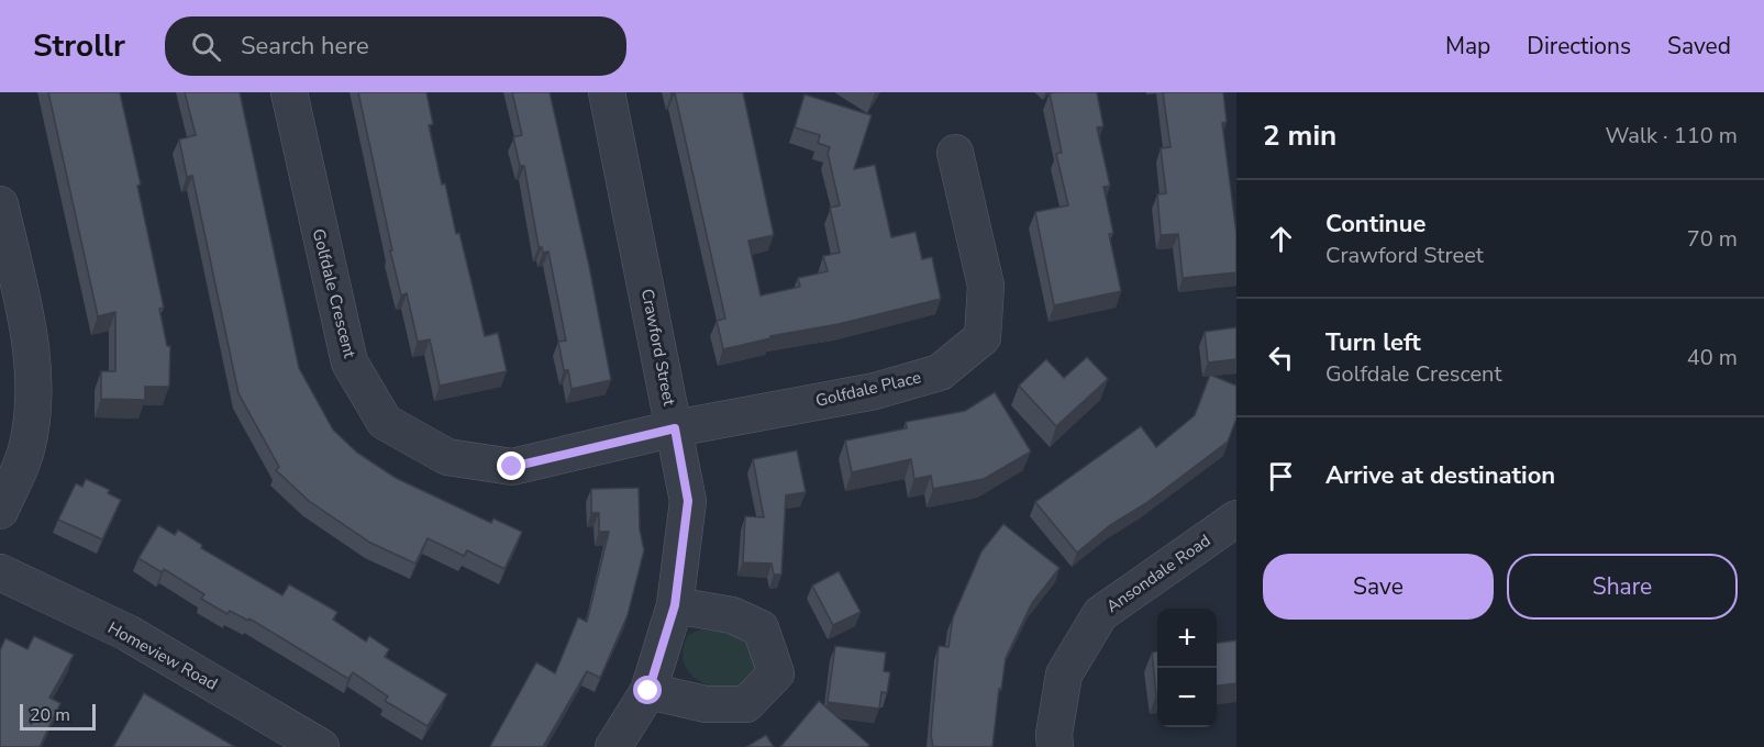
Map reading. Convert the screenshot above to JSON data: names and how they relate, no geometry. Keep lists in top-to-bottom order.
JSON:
{
  "streets": {
    "street": [
      "Golfdale Crescent",
      "Crawford Street",
      "Golfdale Place",
      "Ansondale Road",
      "Homeview Road"
    ]
  },
  "crossings": [
    ["Golfdale Crescent", "Crawford Street"],
    ["Golfdale Crescent", "Golfdale Place"],
    ["Crawford Street", "Golfdale Place"]
  ],
  "scale_bar": "20 m",
  "page": {
    "header": "Strollr",
    "search": "Search here",
    "nav": ["Map", "Directions", "Saved"],
    "heading": ["2 min", "Walk · 110 m"],
    "list": [
      ["Continue", "Crawford Street", "70 m"],
      ["Turn left", "Golfdale Crescent", "40 m"],
      "Arrive at destination"
    ],
    "buttons": ["Save", "Share"],
    "map_buttons": ["+", "−"],
    "scale": "20 m"
  }
}
